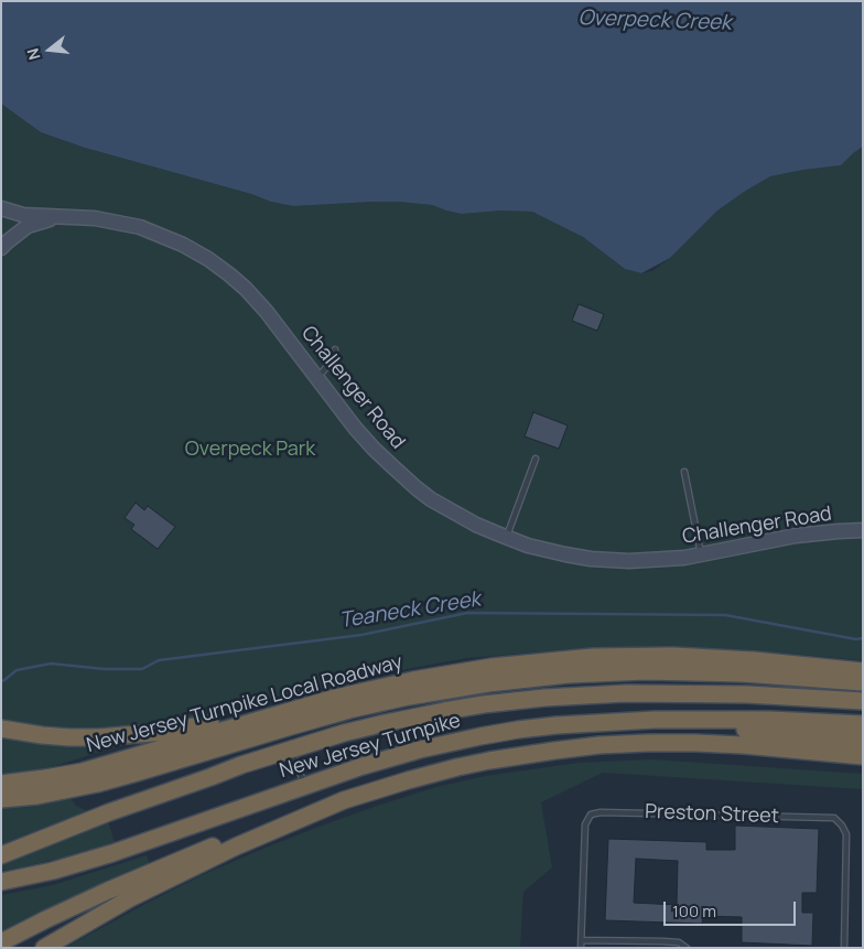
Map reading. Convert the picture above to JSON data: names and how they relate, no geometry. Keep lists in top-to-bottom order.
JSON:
{
  "streets": {
    "highway": ["New Jersey Turnpike Local Roadway", "New Jersey Turnpike"],
    "street": ["Challenger Road"],
    "lane": ["Preston Street"]
  },
  "water": ["Overpeck Creek", "Teaneck Creek"],
  "parks": ["Overpeck Park"],
  "scale_bar": "100 m",
  "north": "left"
}
